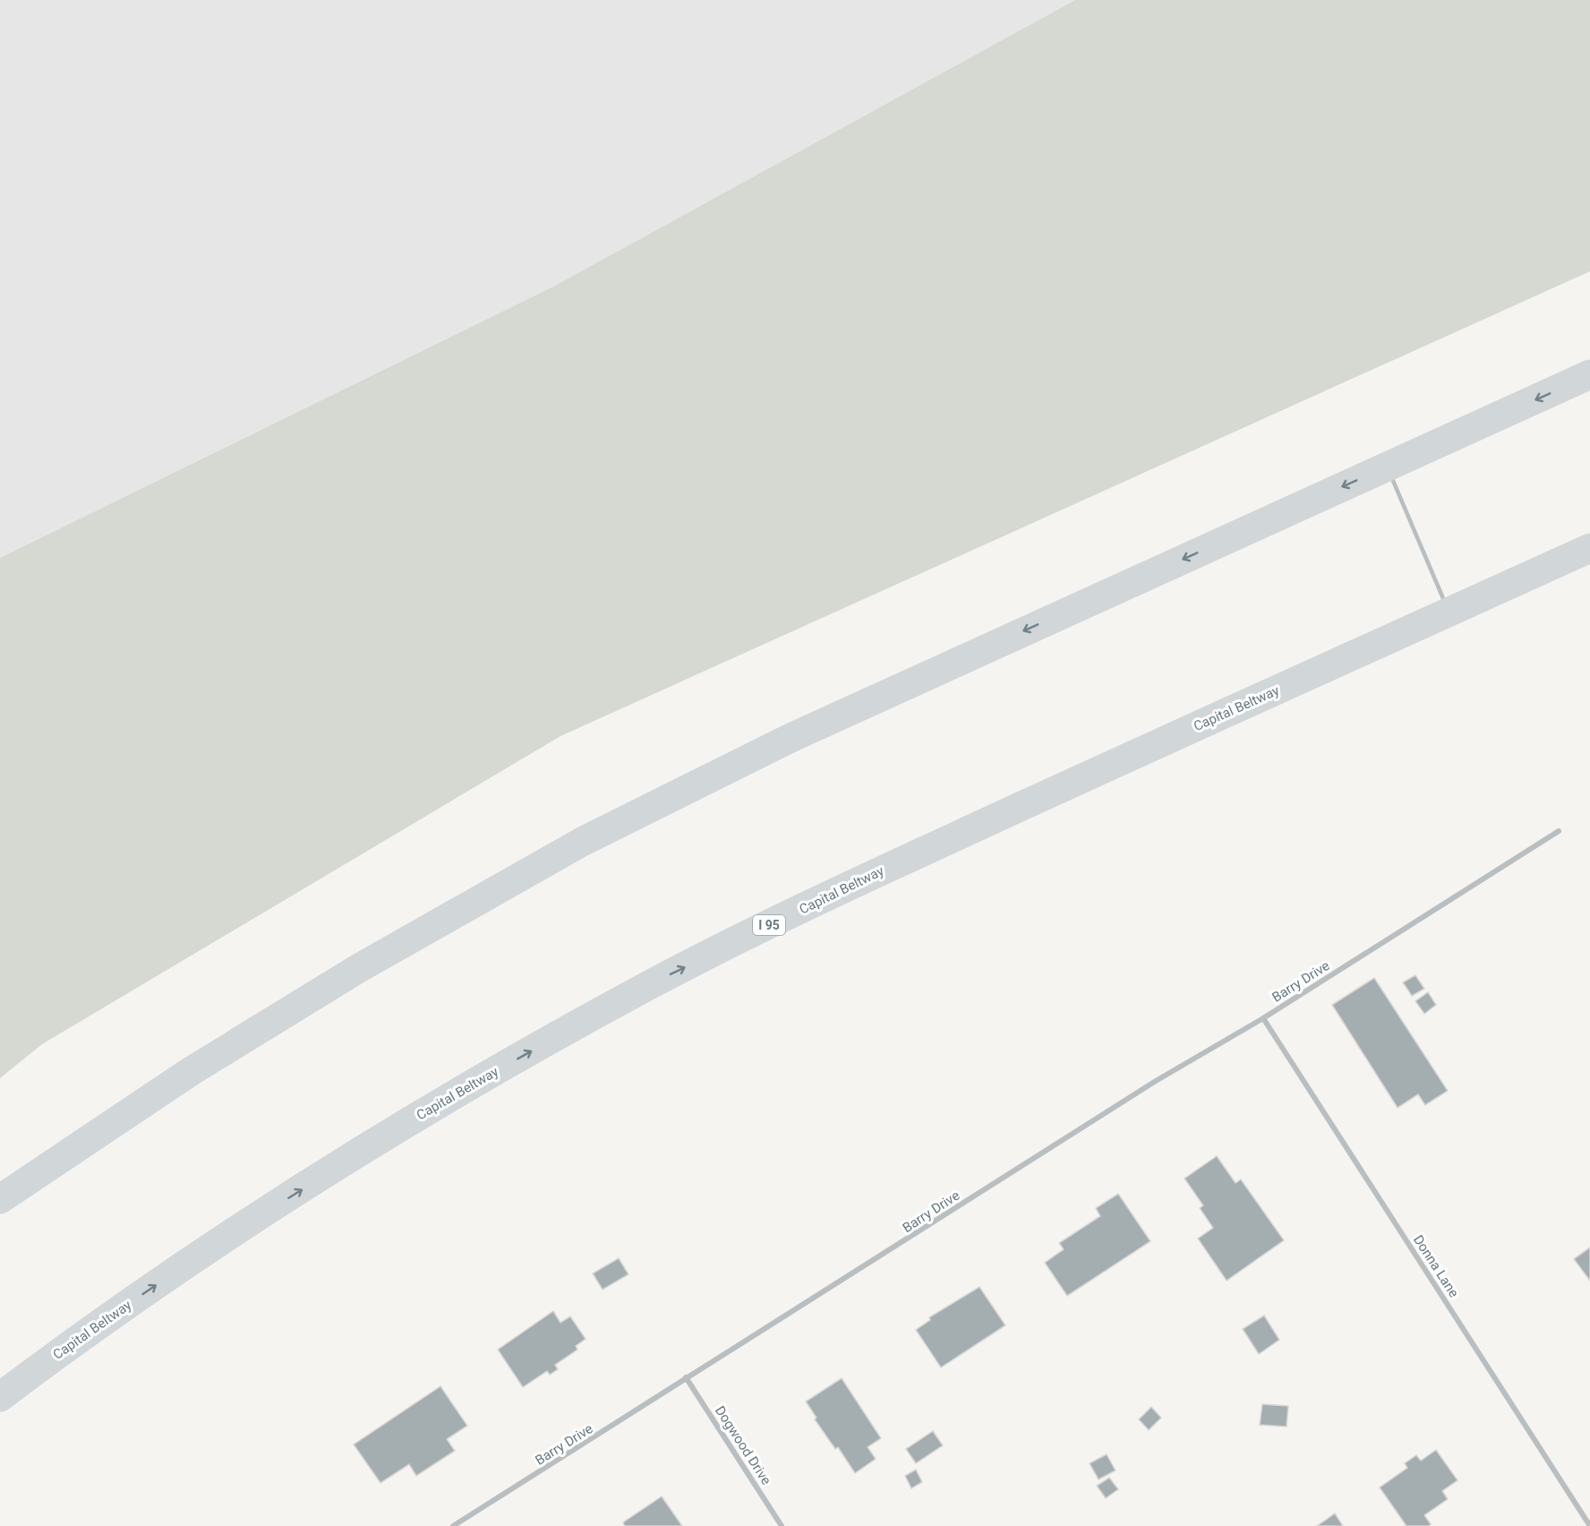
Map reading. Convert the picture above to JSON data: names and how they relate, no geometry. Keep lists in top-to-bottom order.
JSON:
{
  "streets": {
    "highway": ["Capital Beltway", "I 95"],
    "street": ["Barry Drive", "Donna Lane", "Dogwood Drive"]
  },
  "crossings": [
    ["Barry Drive", "Donna Lane"],
    ["Barry Drive", "Dogwood Drive"]
  ]
}
